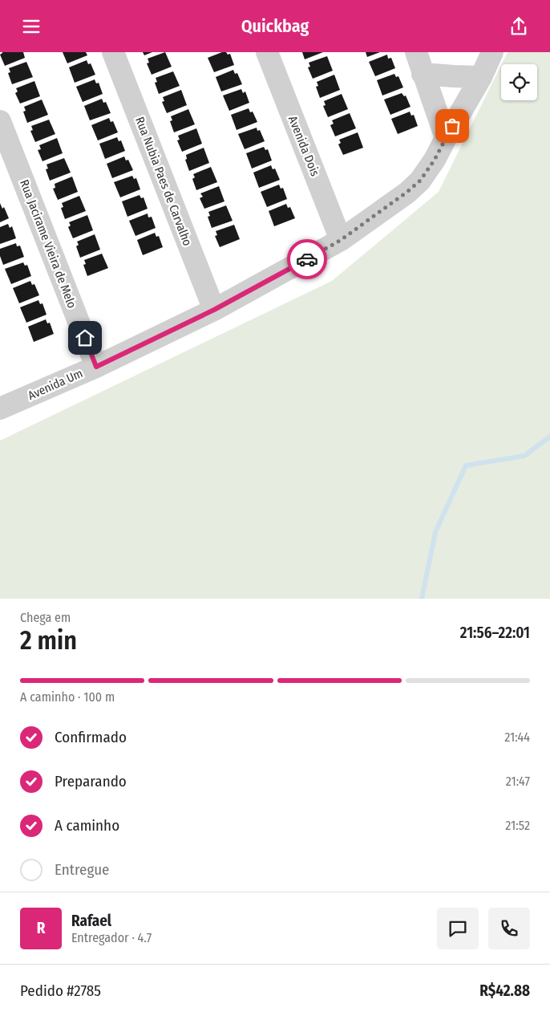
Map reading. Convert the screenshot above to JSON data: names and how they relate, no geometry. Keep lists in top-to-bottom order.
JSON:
{
  "streets": {
    "street": [
      "Avenida Dois",
      "Rua Nubia Paes de Carvalho",
      "Rua Jacirame Vieira de Melo",
      "Avenida Um"
    ]
  },
  "crossings": [
    ["Avenida Dois", "Avenida Um"],
    ["Rua Nubia Paes de Carvalho", "Avenida Um"],
    ["Rua Jacirame Vieira de Melo", "Avenida Um"]
  ],
  "page": {
    "header": "Quickbag",
    "heading": ["2 min", "Chega em", "21:56–22:01"],
    "panel": [
      "Rafael",
      "Entregador · 4.7",
      "Pedido #2785",
      "R$42.88"
    ],
    "bar": "A caminho · 100 m",
    "list": [
      ["Confirmado", "21:44"],
      ["Preparando", "21:47"],
      ["A caminho", "21:52"],
      "Entregue"
    ],
    "round": "R"
  }
}
